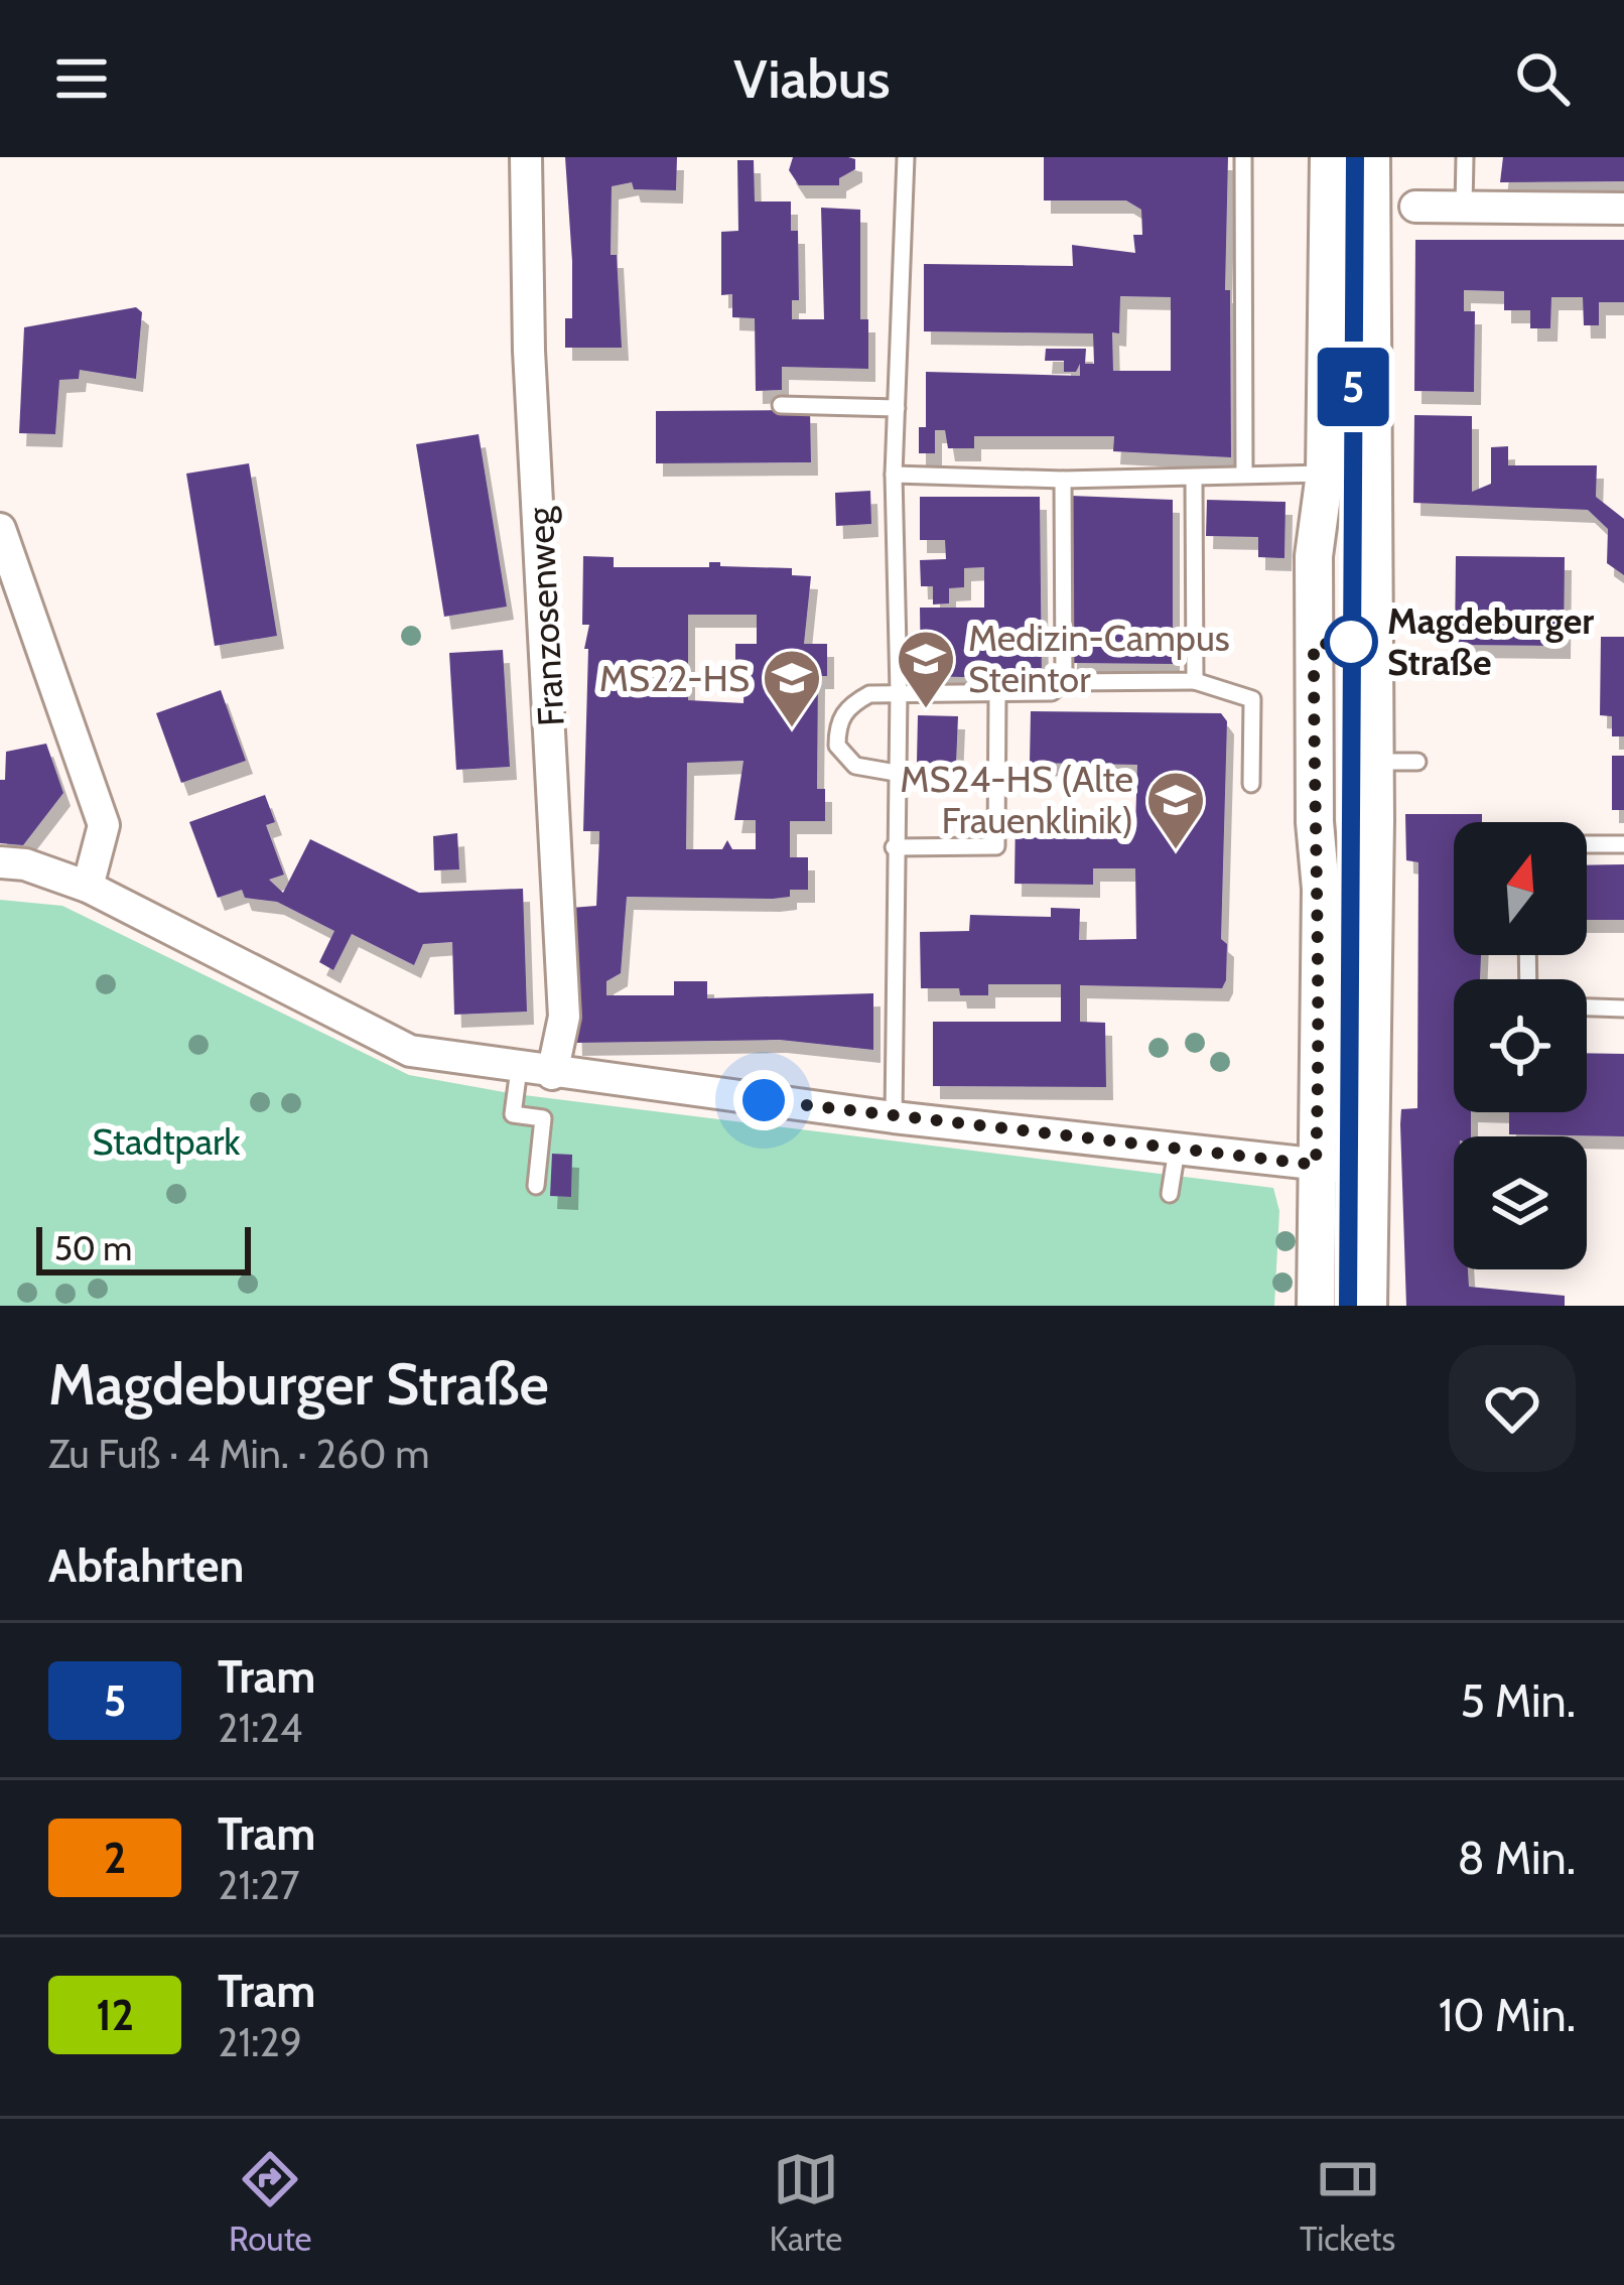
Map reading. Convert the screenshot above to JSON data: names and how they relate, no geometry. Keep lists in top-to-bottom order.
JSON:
{
  "streets": {
    "street": ["Franzosenweg"]
  },
  "parks": ["Stadtpark"],
  "places": {
    "other": ["Magdeburger Straße"],
    "school or university": ["Medizin-Campus Steintor", "MS22-HS", "MS24-HS (Alte Frauenklinik)"]
  },
  "lines": ["tram line 5"],
  "scale_bar": "50 m",
  "north": "top",
  "page": {
    "header": "Viabus",
    "on_map": "5",
    "scale": "50 m",
    "heading": [
      ["Magdeburger Straße", "Zu Fuß · 4 Min. · 260 m"],
      "Abfahrten"
    ],
    "list": [
      {
        "mark": "5",
        "name": "Tram",
        "note": "21:24",
        "value": "5 Min."
      },
      {
        "mark": "2",
        "name": "Tram",
        "note": "21:27",
        "value": "8 Min."
      },
      {
        "mark": "12",
        "name": "Tram",
        "note": "21:29",
        "value": "10 Min."
      }
    ],
    "tabs": ["Route", "Karte", "Tickets"]
  }
}
